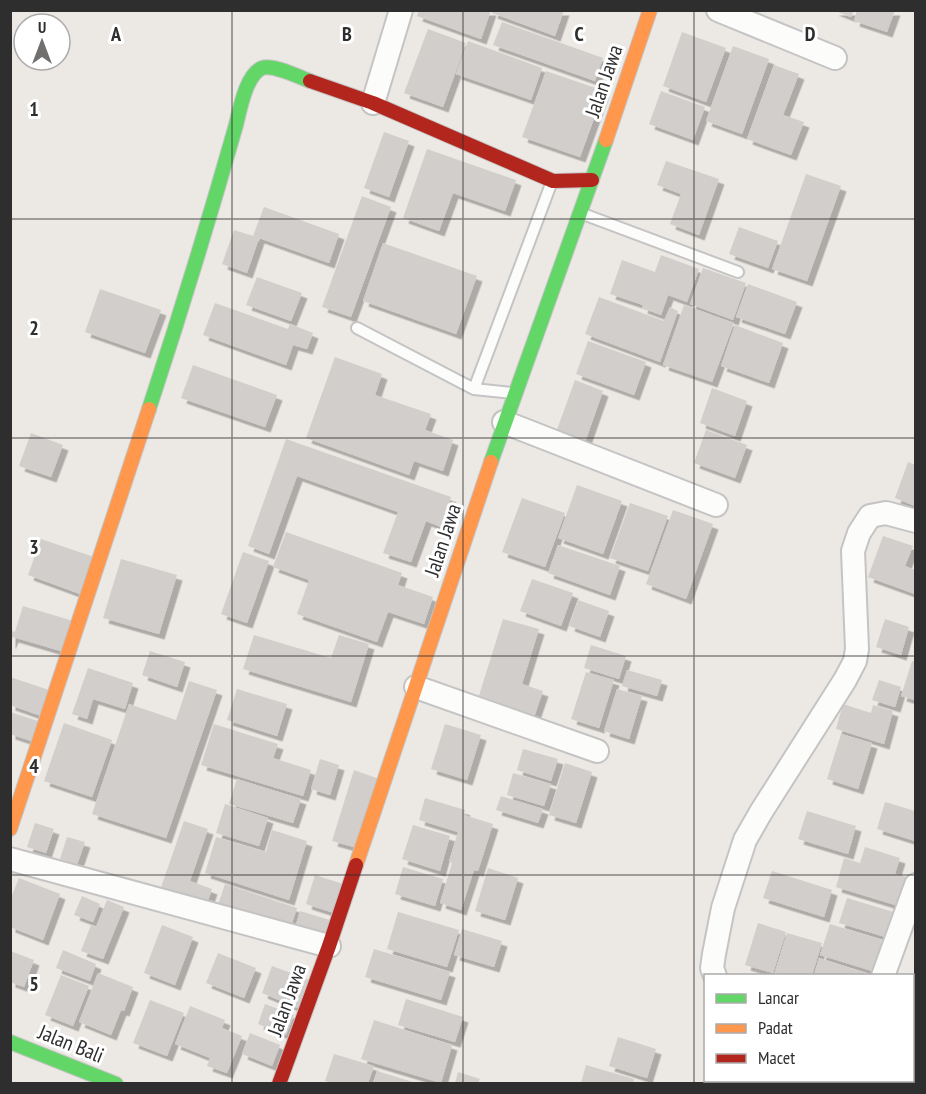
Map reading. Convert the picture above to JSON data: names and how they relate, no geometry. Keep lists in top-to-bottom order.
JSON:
{
  "streets": {
    "main road": ["Jalan Jawa", "Jalan Bali"]
  },
  "legend": ["Lancar", "Padat", "Macet"],
  "north": "top",
  "grid": {
    "columns": [
      "A",
      "B",
      "C",
      "D"
    ],
    "rows": [
      "1",
      "2",
      "3",
      "4",
      "5"
    ]
  }
}
